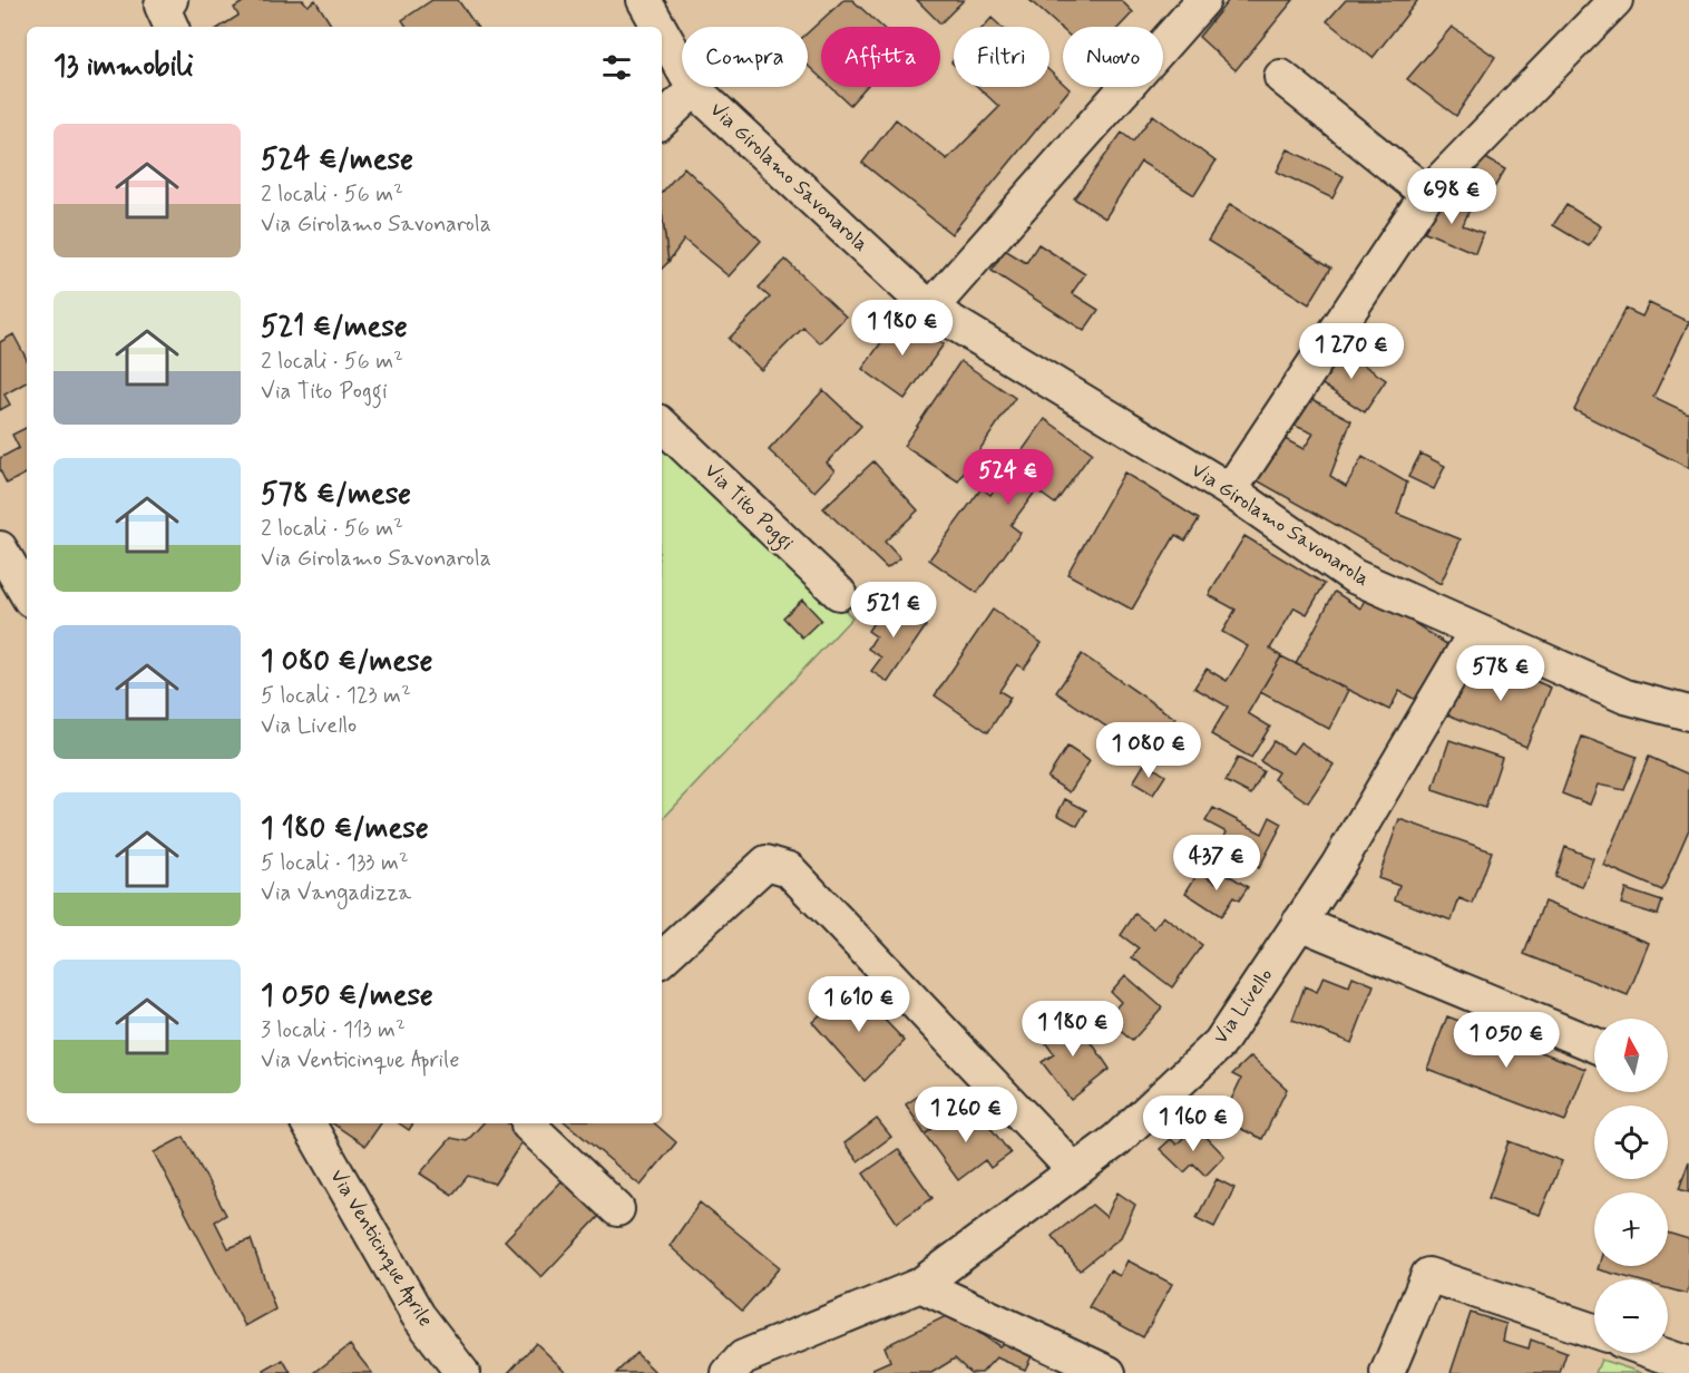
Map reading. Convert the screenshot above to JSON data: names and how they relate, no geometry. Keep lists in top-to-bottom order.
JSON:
{
  "streets": {
    "street": [
      "Via Girolamo Savonarola",
      "Via Tito Poggi",
      "Via Livello",
      "Via Venticinque Aprile"
    ]
  },
  "crossings": [
    ["Via Girolamo Savonarola", "Via Livello"]
  ],
  "north": "top",
  "page": {
    "chip": [
      "Compra",
      "Affitta",
      "Filtri",
      "Nuovo"
    ],
    "heading": "13 immobili",
    "list": [
      {
        "name": "524 €/mese",
        "note": "2 locali · 56 m² · Via Girolamo Savonarola"
      },
      {
        "name": "521 €/mese",
        "note": "2 locali · 56 m² · Via Tito Poggi"
      },
      {
        "name": "578 €/mese",
        "note": "2 locali · 56 m² · Via Girolamo Savonarola"
      },
      {
        "name": "1 080 €/mese",
        "note": "5 locali · 123 m² · Via Livello"
      },
      {
        "name": "1 180 €/mese",
        "note": "5 locali · 133 m² · Via Vangadizza"
      },
      {
        "name": "1 050 €/mese",
        "note": "3 locali · 113 m² · Via Venticinque Aprile"
      }
    ],
    "price": [
      "698 €",
      "1 180 €",
      "1 270 €",
      "524 €",
      "521 €",
      "578 €",
      "1 080 €",
      "437 €",
      "1 610 €",
      "1 180 €",
      "1 050 €",
      "1 260 €",
      "1 160 €"
    ],
    "map_buttons": ["+", "−"]
  }
}
